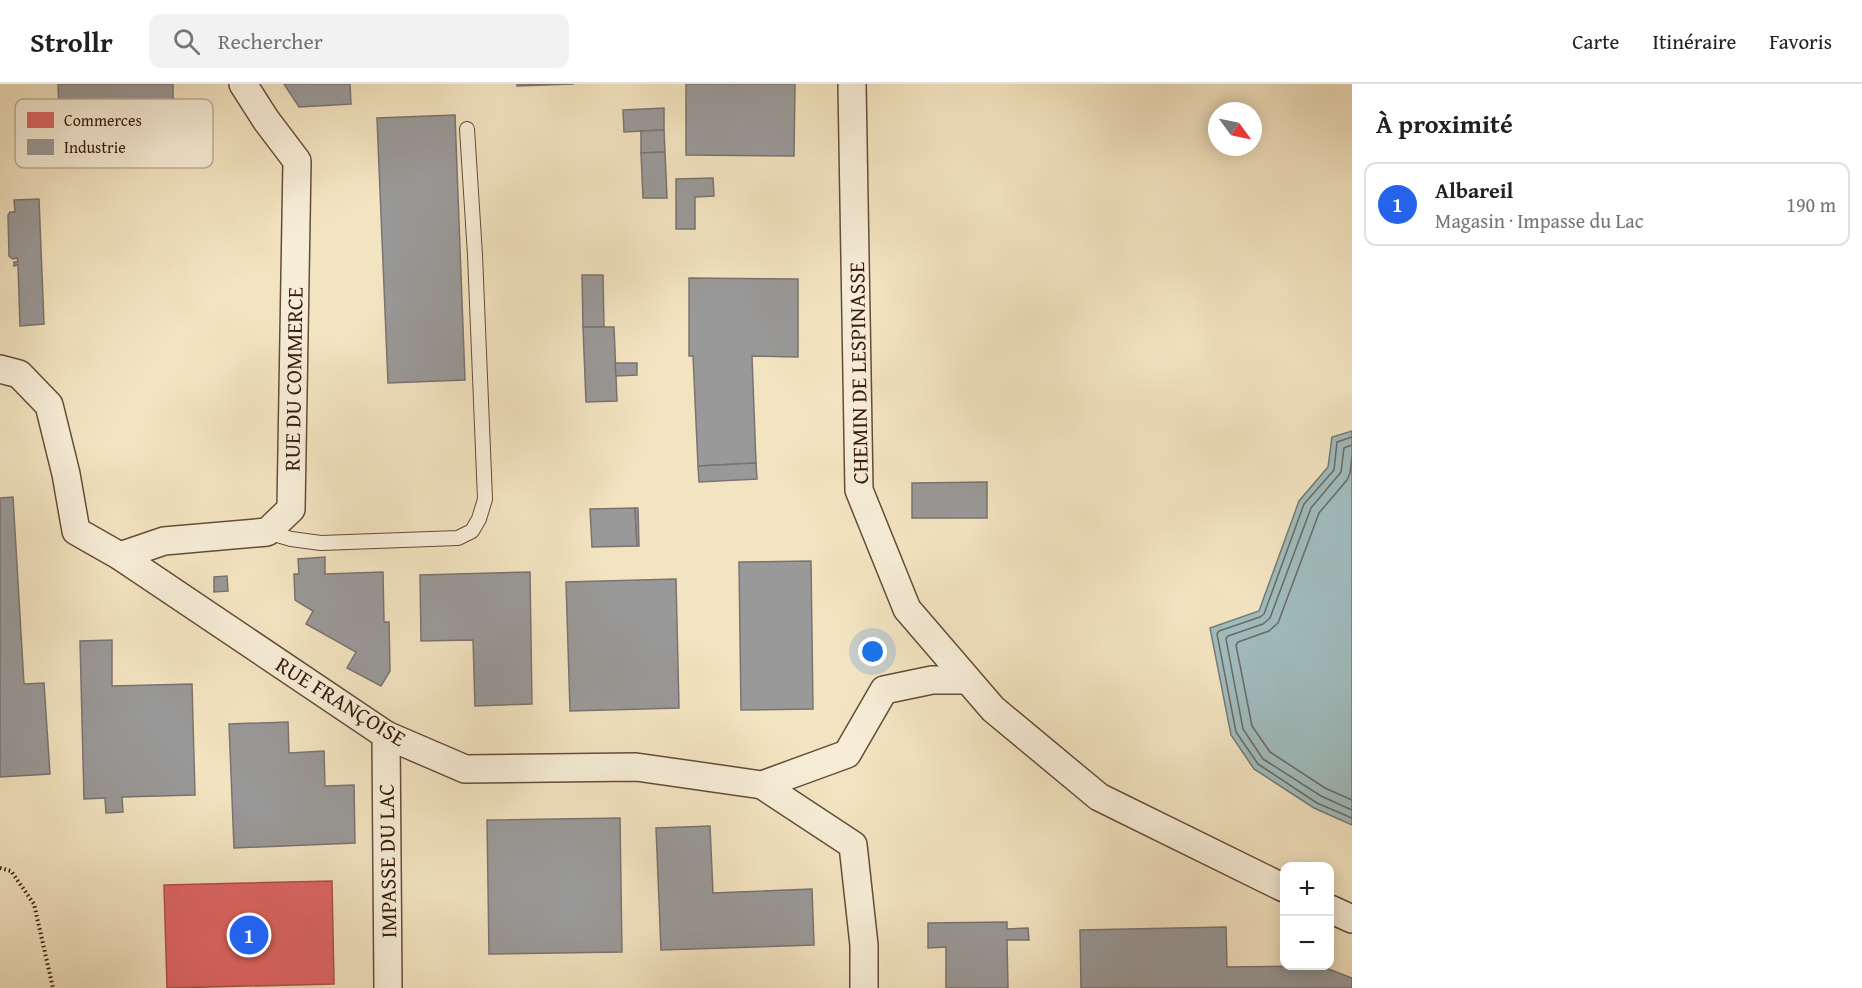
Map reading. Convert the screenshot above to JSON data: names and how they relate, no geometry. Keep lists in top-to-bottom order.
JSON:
{
  "streets": {
    "street": [
      "CHEMIN DE LESPINASSE",
      "RUE DU COMMERCE",
      "RUE FRANÇOISE",
      "IMPASSE DU LAC"
    ]
  },
  "crossings": [
    ["CHEMIN DE LESPINASSE", "RUE FRANÇOISE"],
    ["RUE FRANÇOISE", "IMPASSE DU LAC"]
  ],
  "legend": ["Commerces", "Industrie"],
  "north": "bottom right",
  "page": {
    "header": "Strollr",
    "search": "Rechercher",
    "nav": ["Carte", "Itinéraire", "Favoris"],
    "heading": "À proximité",
    "list": [
      {
        "mark": "1",
        "name": "Albareil",
        "note": "Magasin · Impasse du Lac",
        "value": "190 m"
      }
    ],
    "map_buttons": ["+", "−"],
    "pins": "1"
  }
}
